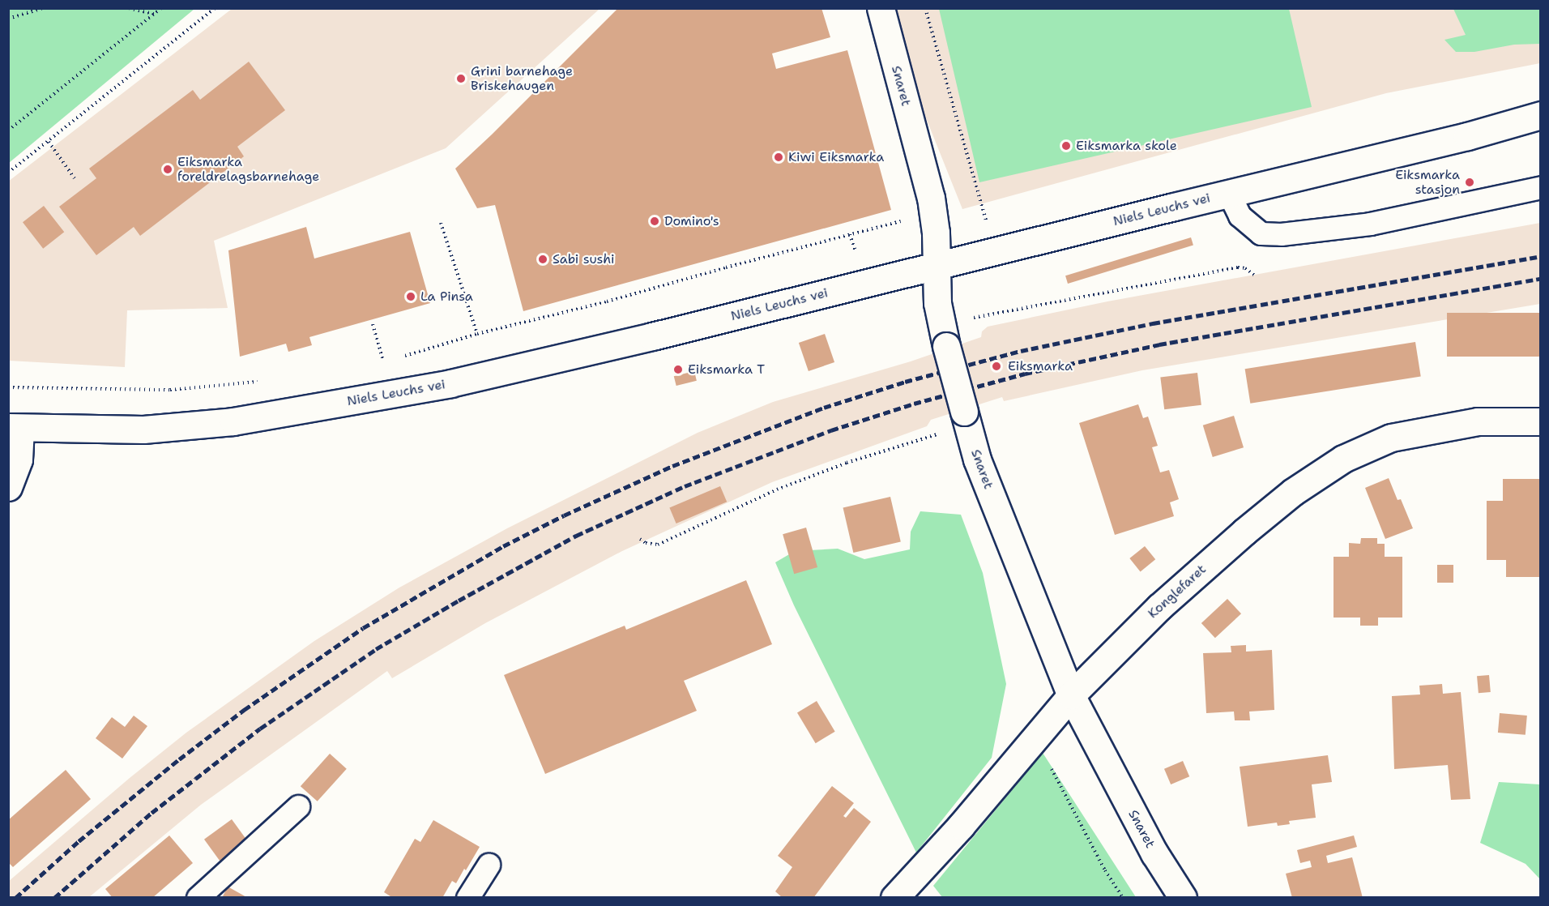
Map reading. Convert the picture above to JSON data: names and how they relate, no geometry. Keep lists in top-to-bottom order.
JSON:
{
  "streets": {
    "street": ["Snaret", "Niels Leuchs vei", "Konglefaret"]
  },
  "crossings": [
    ["Snaret", "Niels Leuchs vei"],
    ["Snaret", "Konglefaret"]
  ],
  "places": [
    "Grini barnehage Briskehaugen",
    "Eiksmarka skole",
    "Kiwi Eiksmarka",
    "Eiksmarka foreldrelagsbarnehage",
    "Eiksmarka stasjon",
    "Domino's",
    "Sabi sushi",
    "La Pinsa",
    "Eiksmarka",
    "Eiksmarka T"
  ]
}
